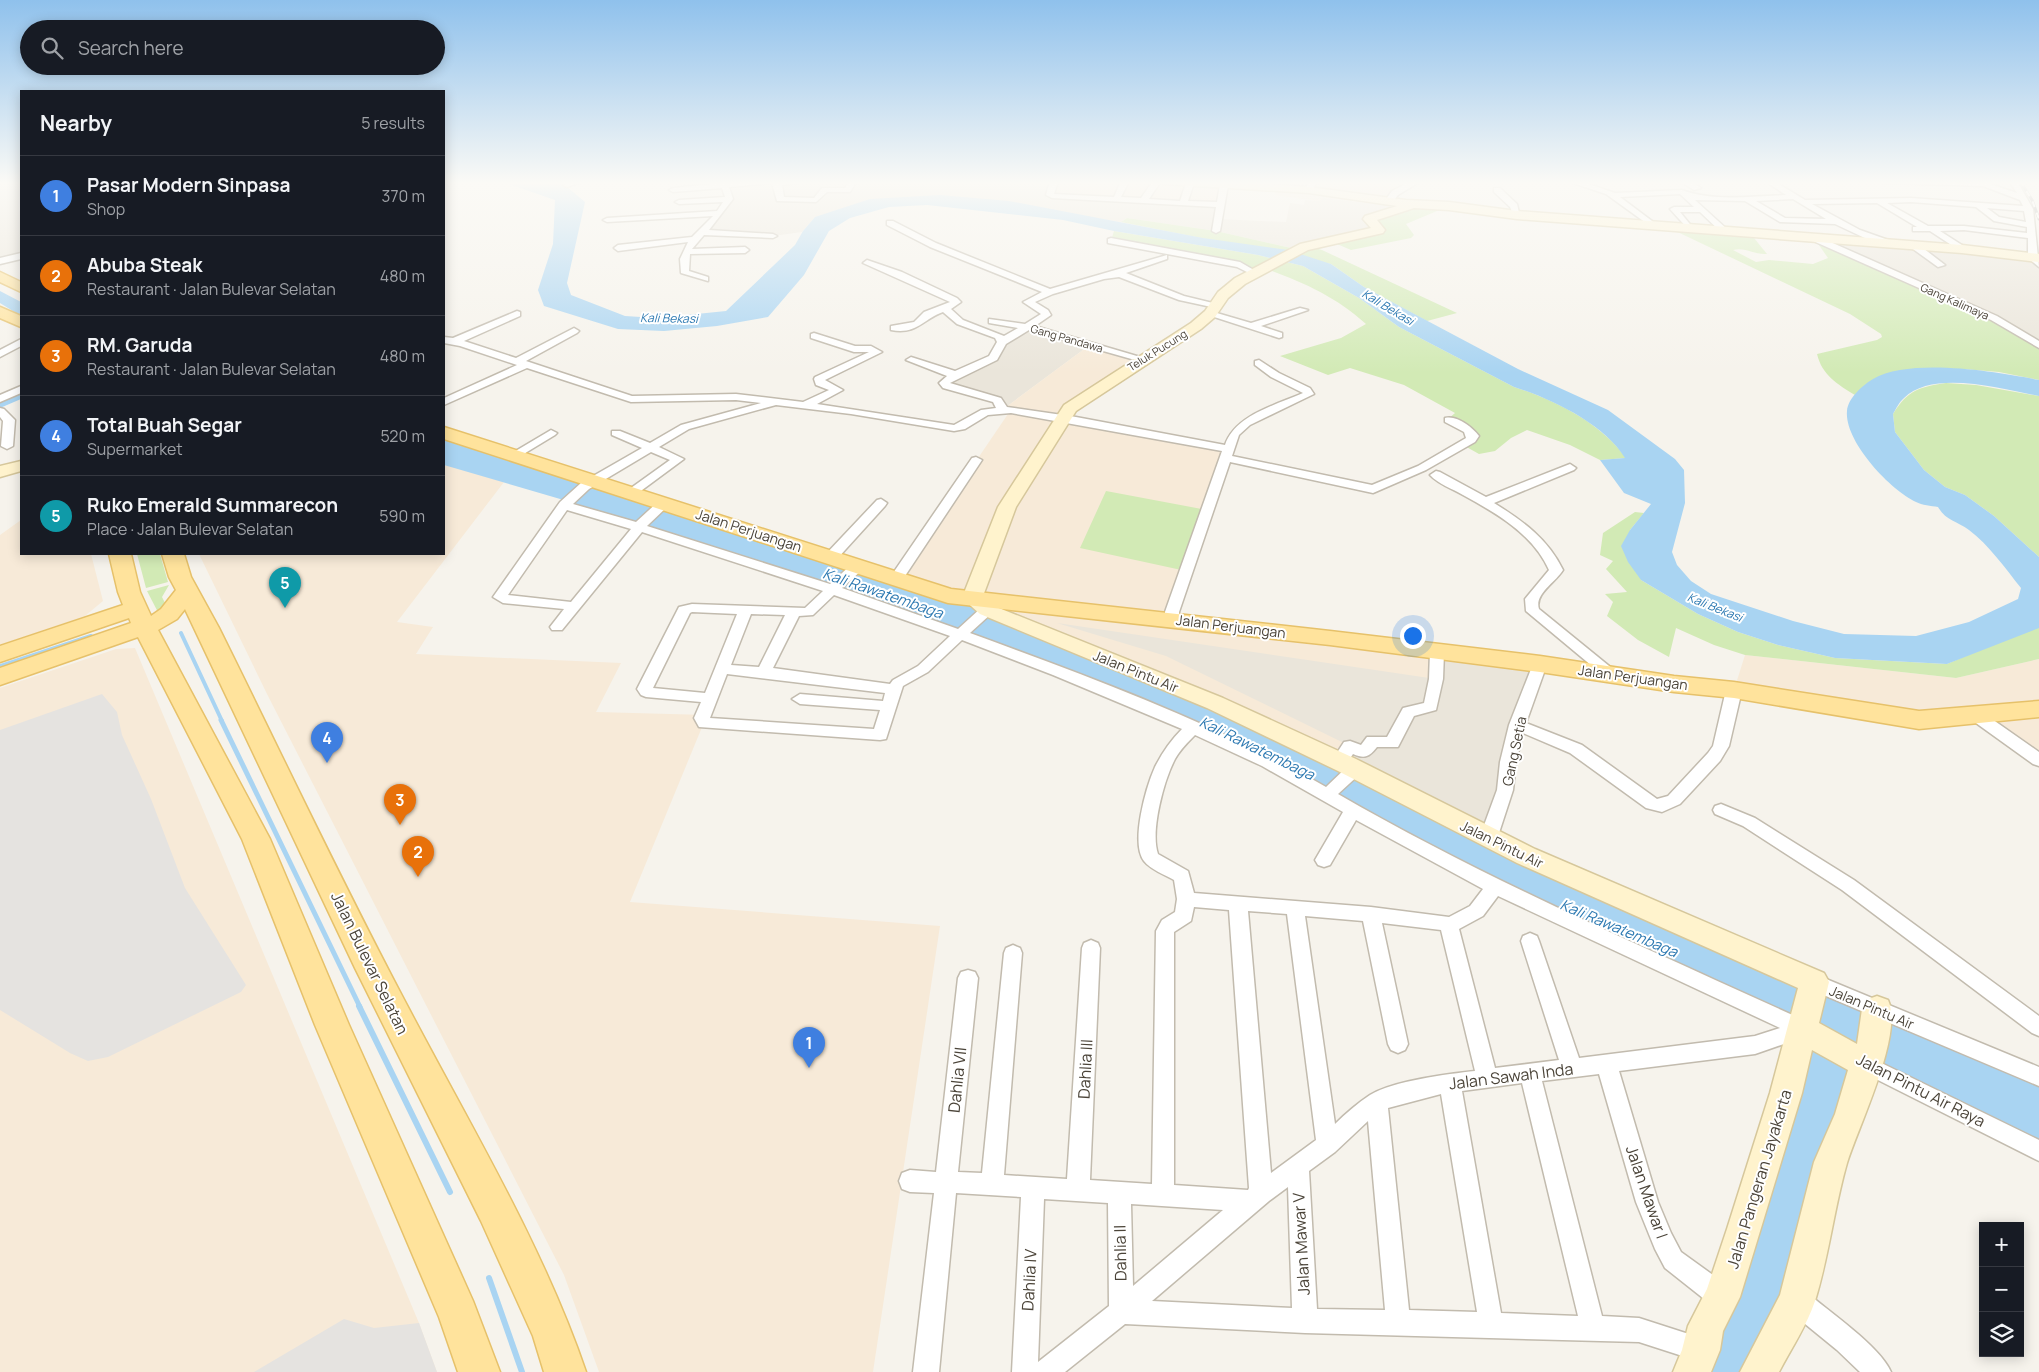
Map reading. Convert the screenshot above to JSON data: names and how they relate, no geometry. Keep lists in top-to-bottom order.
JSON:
{
  "streets": {
    "main road": ["Jalan Perjuangan", "Jalan Bulevar Selatan"],
    "street": [
      "Gang Kalimaya",
      "Gang Pandawa",
      "Teluk Pucung",
      "Jalan Pintu Air",
      "Gang Setia",
      "Dahlia III",
      "Jalan Sawah Inda",
      "Dahlia VII",
      "Jalan Pintu Air Raya",
      "Jalan Pangeran Jayakarta",
      "Jalan Mawar I",
      "Jalan Mawar V",
      "Dahlia II",
      "Dahlia lV"
    ]
  },
  "crossings": [
    ["Gang Pandawa", "Teluk Pucung"],
    ["Teluk Pucung", "Jalan Perjuangan"],
    ["Teluk Pucung", "Jalan Pintu Air"],
    ["Jalan Perjuangan", "Jalan Pintu Air"],
    ["Jalan Perjuangan", "Gang Setia"],
    ["Jalan Pintu Air", "Gang Setia"],
    ["Jalan Pintu Air", "Jalan Sawah Inda"],
    ["Jalan Pintu Air", "Jalan Pintu Air Raya"],
    ["Jalan Pintu Air", "Jalan Pangeran Jayakarta"],
    ["Jalan Sawah Inda", "Jalan Pintu Air Raya"],
    ["Jalan Sawah Inda", "Jalan Pangeran Jayakarta"],
    ["Jalan Sawah Inda", "Jalan Mawar I"],
    ["Jalan Sawah Inda", "Jalan Mawar V"],
    ["Jalan Sawah Inda", "Dahlia II"],
    ["Jalan Pintu Air Raya", "Jalan Pangeran Jayakarta"],
    ["Jalan Pangeran Jayakarta", "Jalan Mawar I"]
  ],
  "water": ["Kali Bekasi", "Kali Rawatembaga"],
  "page": {
    "search": "Search here",
    "heading": ["Nearby", "5 results"],
    "list": [
      {
        "mark": "1",
        "name": "Pasar Modern Sinpasa",
        "note": "Shop",
        "value": "370 m"
      },
      {
        "mark": "2",
        "name": "Abuba Steak",
        "note": "Restaurant · Jalan Bulevar Selatan",
        "value": "480 m"
      },
      {
        "mark": "3",
        "name": "RM. Garuda",
        "note": "Restaurant · Jalan Bulevar Selatan",
        "value": "480 m"
      },
      {
        "mark": "4",
        "name": "Total Buah Segar",
        "note": "Supermarket",
        "value": "520 m"
      },
      {
        "mark": "5",
        "name": "Ruko Emerald Summarecon",
        "note": "Place · Jalan Bulevar Selatan",
        "value": "590 m"
      }
    ],
    "pins": [
      "5",
      "4",
      "3",
      "2",
      "1"
    ],
    "map_buttons": ["+", "−"]
  }
}
